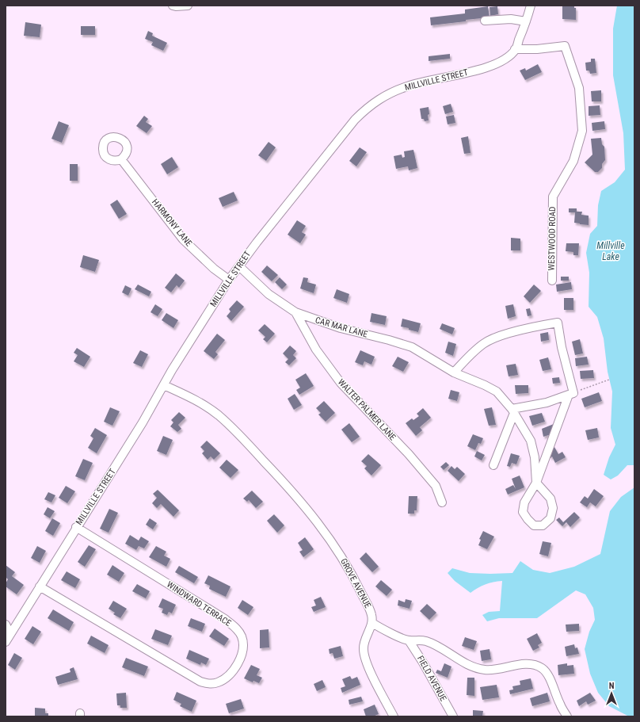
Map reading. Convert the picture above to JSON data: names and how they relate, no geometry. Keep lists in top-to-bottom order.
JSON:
{
  "streets": {
    "street": [
      "MILLVILLE STREET",
      "HARMONY LANE",
      "WESTWOOD ROAD",
      "CAR MAR LANE",
      "WALTER PALMER LANE",
      "GROVE AVENUE",
      "WINDWARD TERRACE",
      "FIELD AVENUE"
    ]
  },
  "crossings": [
    ["MILLVILLE STREET", "HARMONY LANE"],
    ["MILLVILLE STREET", "WESTWOOD ROAD"],
    ["MILLVILLE STREET", "CAR MAR LANE"],
    ["MILLVILLE STREET", "GROVE AVENUE"],
    ["MILLVILLE STREET", "WINDWARD TERRACE"],
    ["CAR MAR LANE", "WALTER PALMER LANE"]
  ],
  "water": ["Millville Lake"],
  "north": "top"
}
